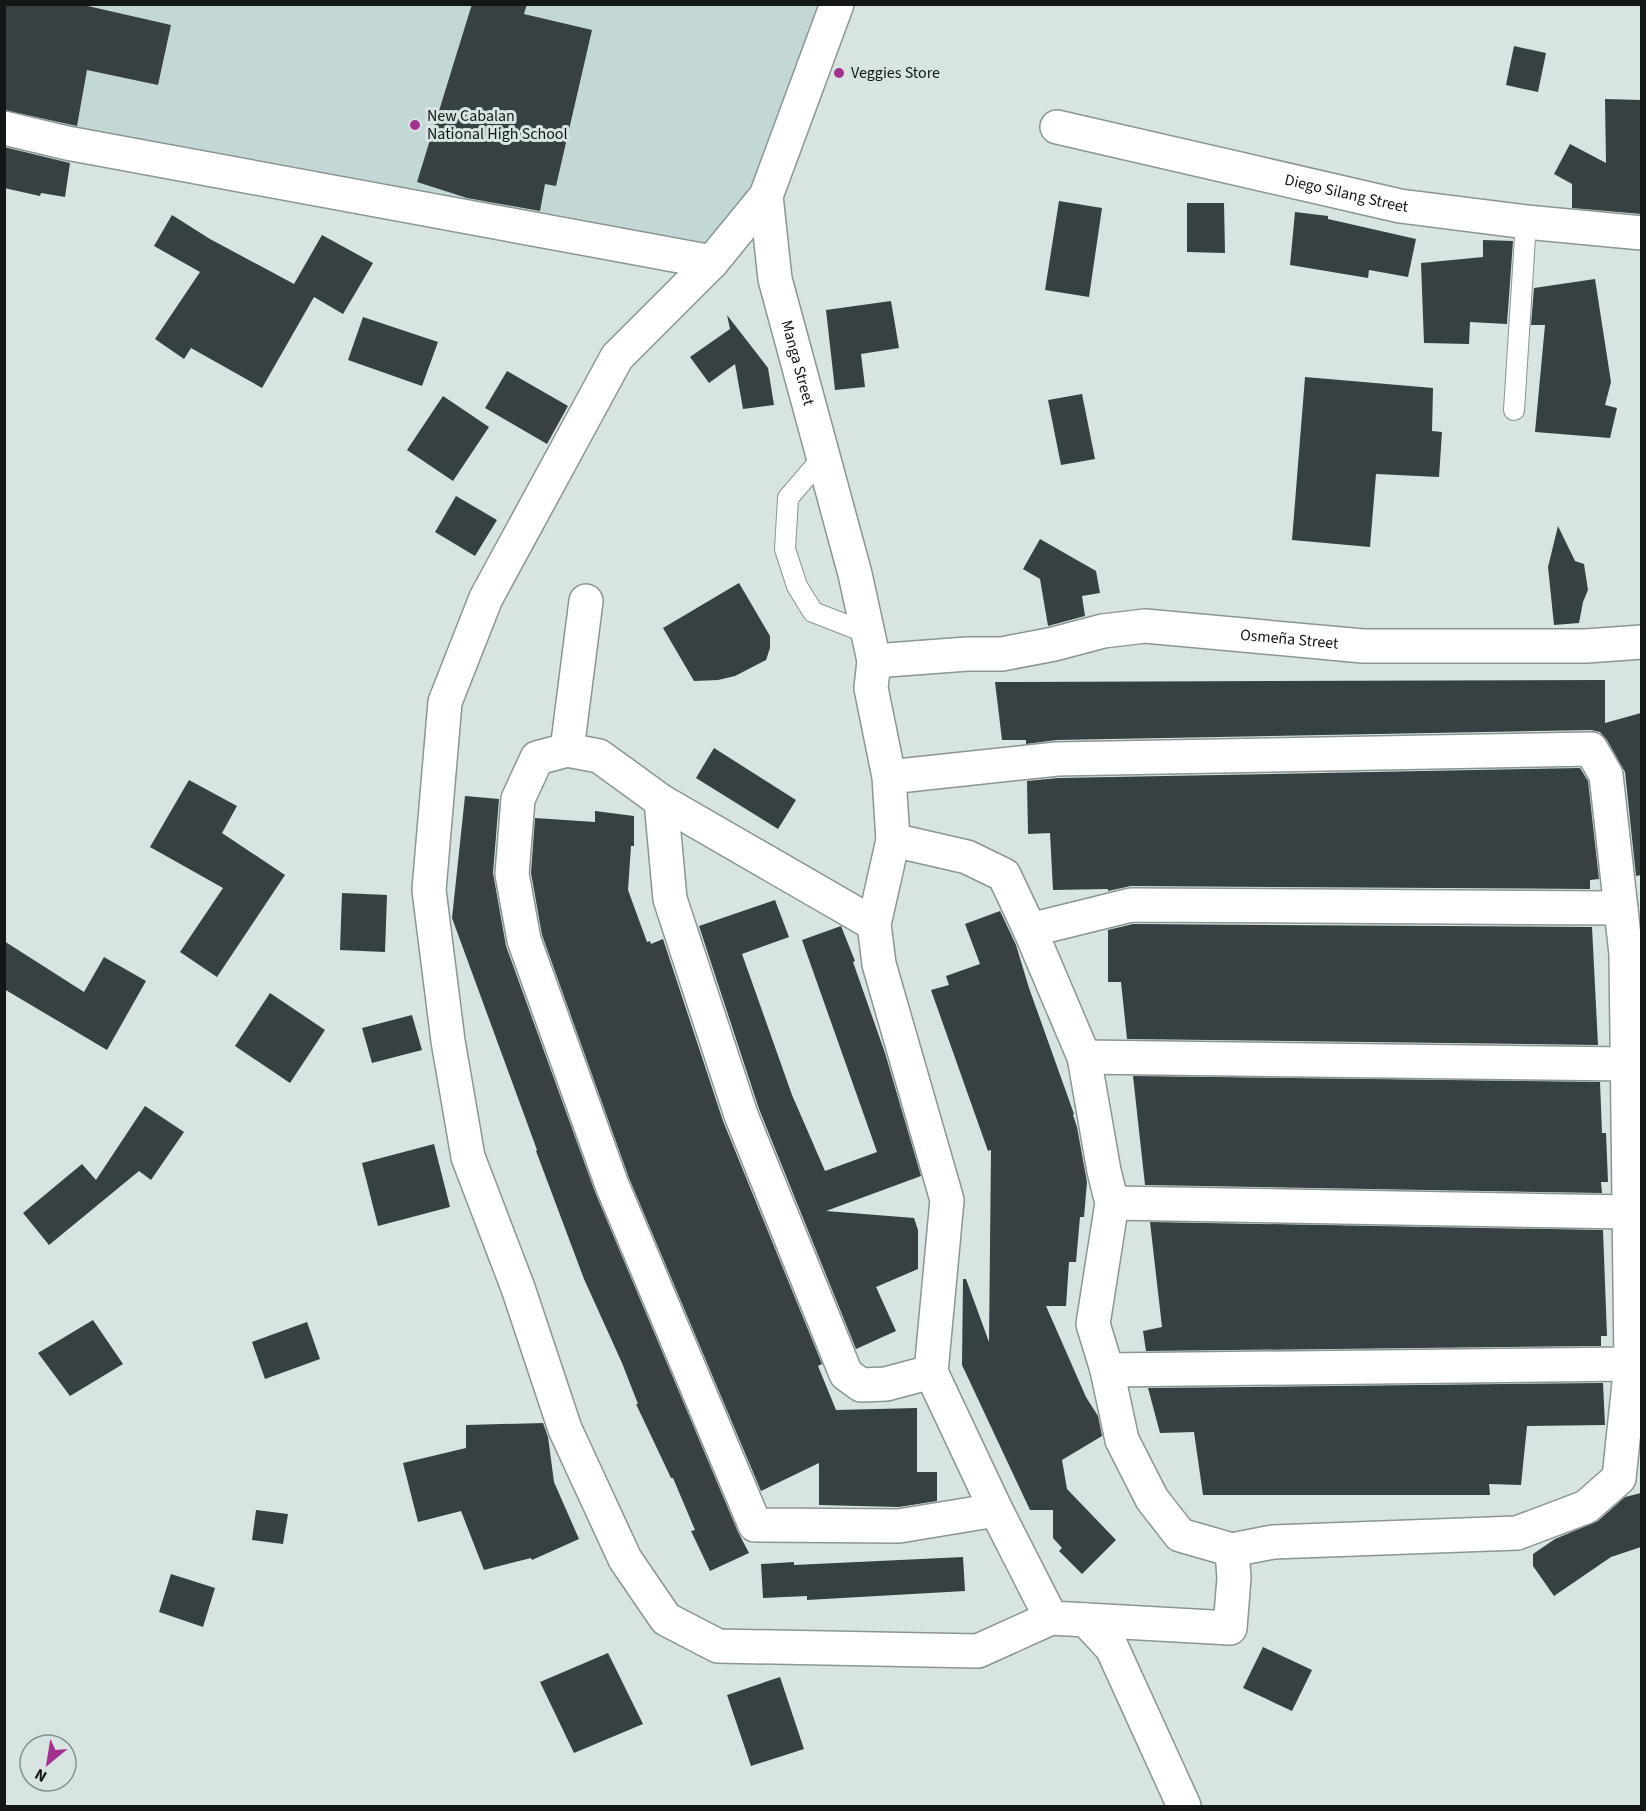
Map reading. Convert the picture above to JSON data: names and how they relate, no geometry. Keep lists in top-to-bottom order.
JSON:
{
  "streets": {
    "street": ["Diego Silang Street", "Manga Street", "Osmeña Street"]
  },
  "crossings": [
    ["Manga Street", "Osmeña Street"]
  ],
  "places": ["Veggies Store", "New Cabalan National High School"],
  "north": "bottom left"
}
